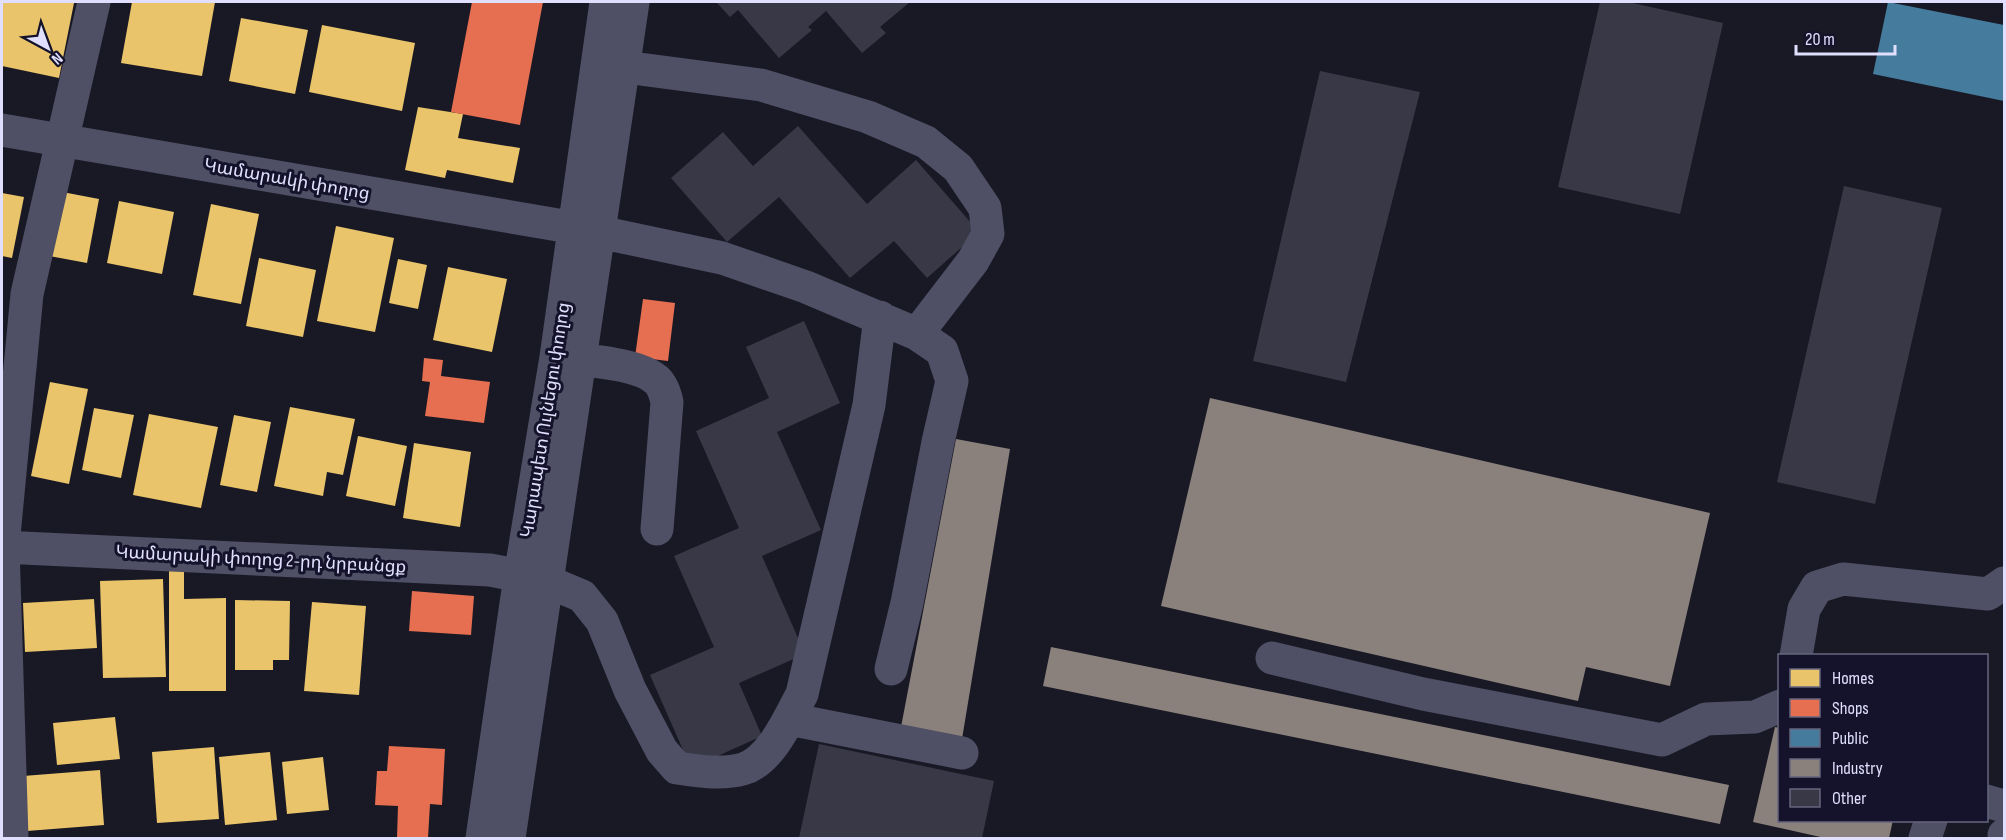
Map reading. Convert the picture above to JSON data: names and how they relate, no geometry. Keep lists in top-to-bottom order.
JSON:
{
  "streets": {
    "street": ["Կամարակի փողոց", "Կարապետ Ուլնեցու փողոց", "Կամարակի փողոց 2-րդ նրբանցք"]
  },
  "crossings": [
    ["Կամարակի փողոց", "Կարապետ Ուլնեցու փողոց"],
    ["Կարապետ Ուլնեցու փողոց", "Կամարակի փողոց 2-րդ նրբանցք"]
  ],
  "legend": [
    "Homes",
    "Shops",
    "Public",
    "Industry",
    "Other"
  ],
  "scale_bar": "20 m",
  "north": "bottom right"
}
